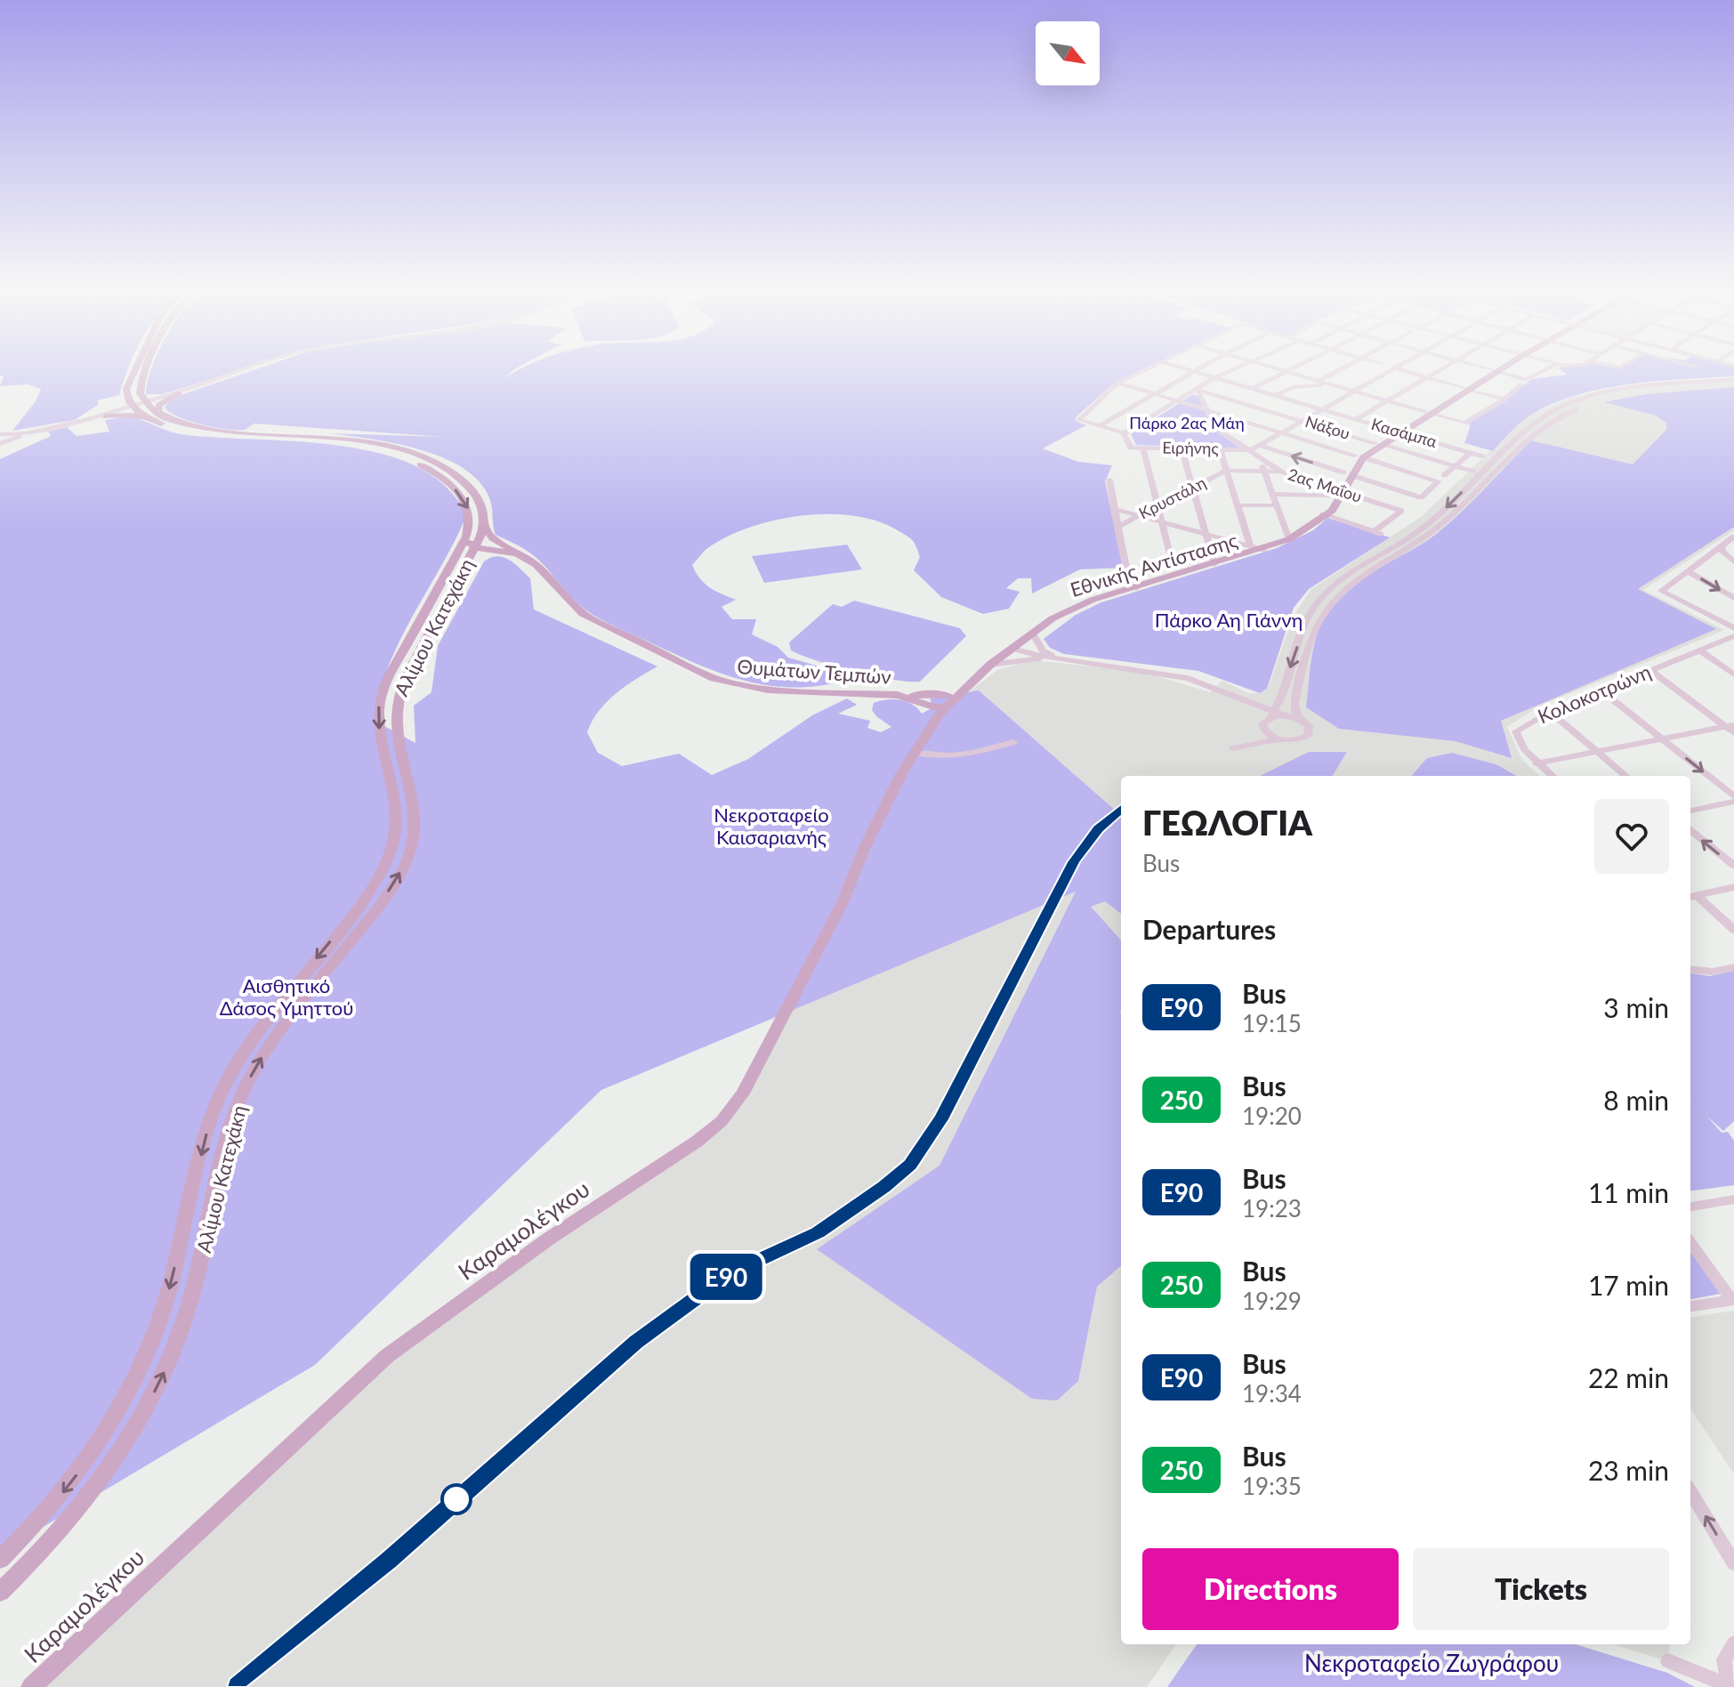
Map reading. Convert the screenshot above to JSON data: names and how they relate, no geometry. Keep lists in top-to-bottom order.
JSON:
{
  "streets": {
    "main road": [
      "Εθνικής Αντίστασης",
      "Αλίμου Κατεχάκη",
      "Θυμάτων Τεμπών",
      "Καραμολέγκου"
    ],
    "street": [
      "Νάξου",
      "Κασάμπα",
      "Ειρήνης",
      "2ας Μαΐου",
      "Κρυστάλη",
      "Κολοκοτρώνη"
    ]
  },
  "crossings": [
    ["Νάξου", "Εθνικής Αντίστασης"],
    ["Κασάμπα", "Εθνικής Αντίστασης"],
    ["Ειρήνης", "2ας Μαΐου"],
    ["2ας Μαΐου", "Εθνικής Αντίστασης"],
    ["Εθνικής Αντίστασης", "Θυμάτων Τεμπών"],
    ["Εθνικής Αντίστασης", "Καραμολέγκου"],
    ["Αλίμου Κατεχάκη", "Θυμάτων Τεμπών"],
    ["Θυμάτων Τεμπών", "Καραμολέγκου"]
  ],
  "parks": [
    "Πάρκο 2ας Μάη",
    "Πάρκο Αη Γιάννη",
    "Νεκροταφείο Καισαριανής",
    "Αισθητικό Δάσος Υμηττού",
    "Νεκροταφείο Ζωγράφου"
  ],
  "lines": ["bus line Ε90"],
  "north": "bottom right",
  "page": {
    "on_map": "Ε90",
    "heading": [
      ["ΓΕΩΛΟΓΙΑ", "Bus"],
      "Departures"
    ],
    "list": [
      {
        "mark": "Ε90",
        "name": "Bus",
        "note": "19:15",
        "value": "3 min"
      },
      {
        "mark": "250",
        "name": "Bus",
        "note": "19:20",
        "value": "8 min"
      },
      {
        "mark": "Ε90",
        "name": "Bus",
        "note": "19:23",
        "value": "11 min"
      },
      {
        "mark": "250",
        "name": "Bus",
        "note": "19:29",
        "value": "17 min"
      },
      {
        "mark": "Ε90",
        "name": "Bus",
        "note": "19:34",
        "value": "22 min"
      },
      {
        "mark": "250",
        "name": "Bus",
        "note": "19:35",
        "value": "23 min"
      }
    ],
    "buttons": ["Directions", "Tickets"]
  }
}
